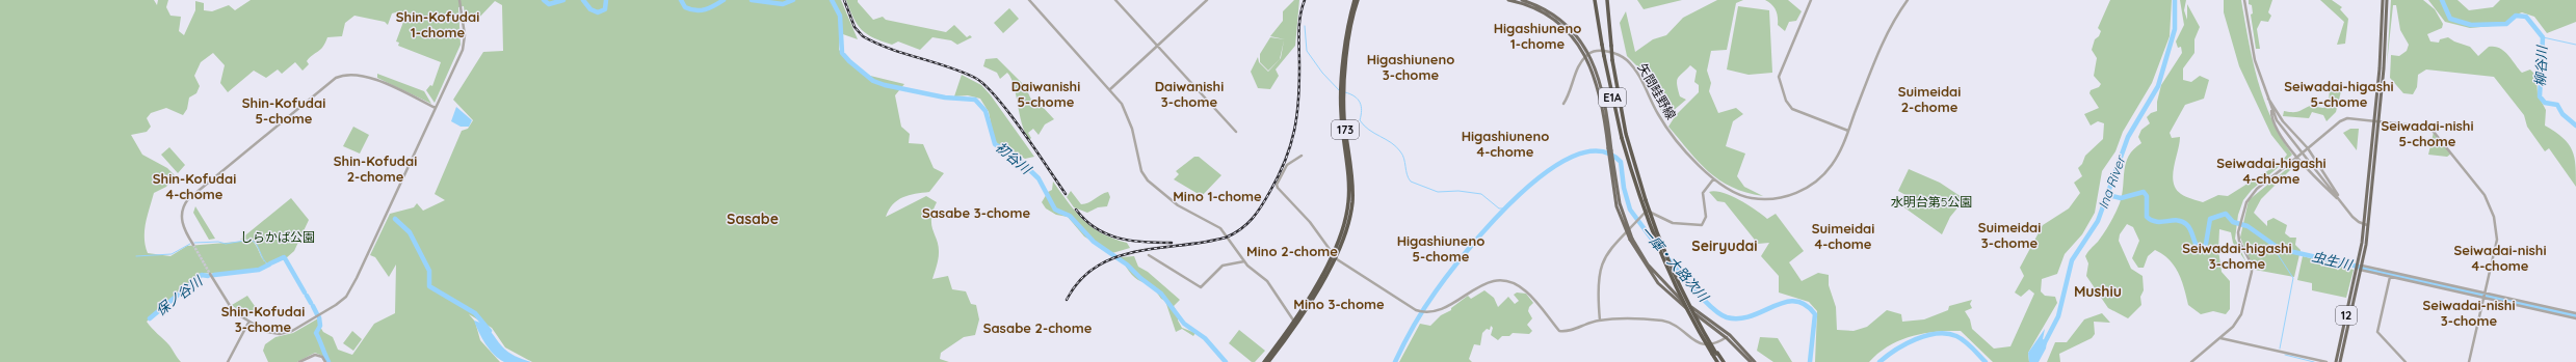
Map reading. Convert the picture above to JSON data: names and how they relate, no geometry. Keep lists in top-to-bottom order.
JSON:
{
  "streets": {
    "highway": ["E1A", "173"],
    "main road": ["12"],
    "street": ["矢問畦野線"]
  },
  "districts": [
    "Shin-Kofudai 1-chome",
    "Higashiuneno 1-chome",
    "Higashiuneno 3-chome",
    "Daiwanishi 5-chome",
    "Daiwanishi 3-chome",
    "Seiwadai-higashi 5-chome",
    "Suimeidai 2-chome",
    "Shin-Kofudai 5-chome",
    "Seiwadai-nishi 5-chome",
    "Higashiuneno 4-chome",
    "Shin-Kofudai 2-chome",
    "Seiwadai-higashi 4-chome",
    "Shin-Kofudai 4-chome",
    "Mino 1-chome",
    "Sasabe 3-chome",
    "Sasabe",
    "Suimeidai 3-chome",
    "Suimeidai 4-chome",
    "Higashiuneno 5-chome",
    "Seiryudai",
    "Seiwadai-higashi 3-chome",
    "Seiwadai-nishi 4-chome",
    "Mino 2-chome",
    "Mushiu",
    "Mino 3-chome",
    "Seiwadai-nishi 3-chome",
    "Shin-Kofudai 3-chome",
    "Sasabe 2-chome"
  ],
  "water": [
    "柳谷川",
    "初谷川",
    "Ina River",
    "虫生川",
    "一庫・大路次川",
    "保ノ谷川"
  ],
  "parks": ["水明台第5公園", "しらかば公園"]
}
